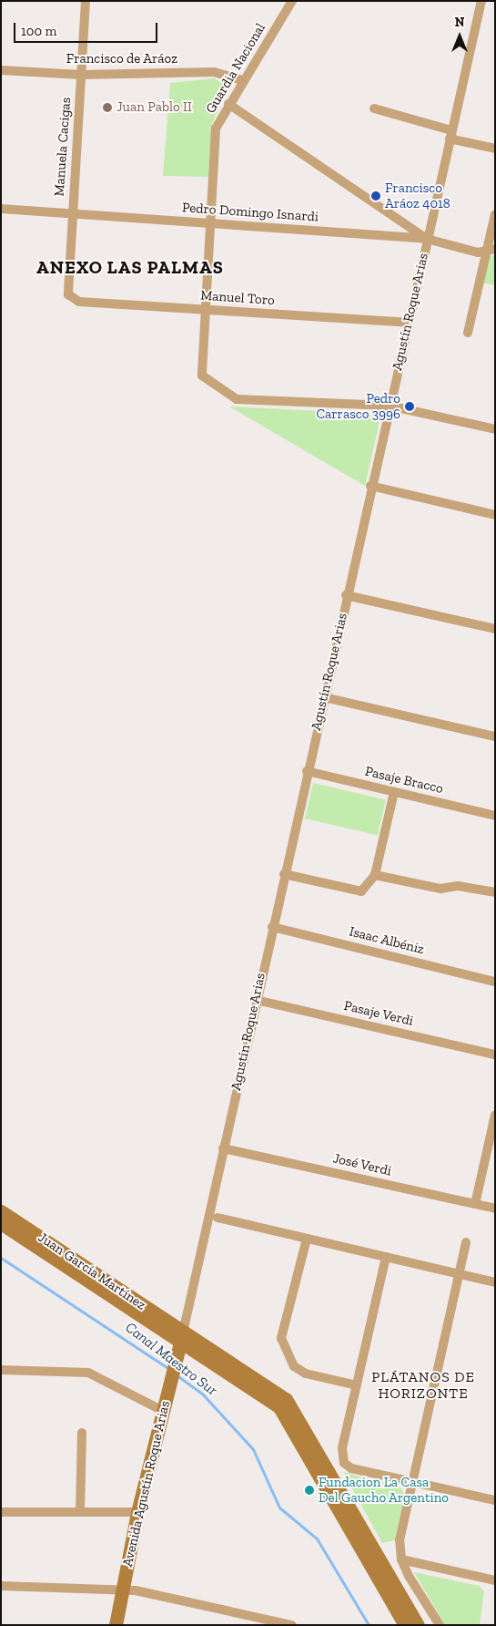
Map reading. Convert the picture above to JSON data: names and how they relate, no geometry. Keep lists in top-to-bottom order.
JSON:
{
  "streets": {
    "main road": ["Juan García Martínez", "Avenida Agustín Roque Arias"],
    "street": [
      "Francisco de Aráoz",
      "Guardia Nacional",
      "Manuela Cacigas",
      "Pedro Domingo Isnardi",
      "Manuel Toro",
      "Agustín Roque Arias",
      "Pasaje Bracco",
      "Isaac Albéniz",
      "Pasaje Verdi",
      "José Verdi"
    ]
  },
  "crossings": [
    ["Francisco de Aráoz", "Guardia Nacional"],
    ["Francisco de Aráoz", "Manuela Cacigas"],
    ["Guardia Nacional", "Pedro Domingo Isnardi"],
    ["Guardia Nacional", "Manuel Toro"],
    ["Guardia Nacional", "Agustín Roque Arias"],
    ["Manuela Cacigas", "Pedro Domingo Isnardi"],
    ["Manuela Cacigas", "Manuel Toro"],
    ["Pedro Domingo Isnardi", "Agustín Roque Arias"],
    ["Manuel Toro", "Agustín Roque Arias"],
    ["Agustín Roque Arias", "Pasaje Bracco"],
    ["Agustín Roque Arias", "Isaac Albéniz"],
    ["Agustín Roque Arias", "Pasaje Verdi"],
    ["Agustín Roque Arias", "José Verdi"],
    ["Agustín Roque Arias", "Juan García Martínez"],
    ["Agustín Roque Arias", "Avenida Agustín Roque Arias"],
    ["Juan García Martínez", "Avenida Agustín Roque Arias"]
  ],
  "districts": ["ANEXO LAS PALMAS", "PLÁTANOS DE HORIZONTE"],
  "water": ["Canal Maestro Sur"],
  "places": [
    "Juan Pablo II",
    "Francisco Aráoz 4018",
    "Pedro Carrasco 3996",
    "Fundacion La Casa Del Gaucho Argentino"
  ],
  "scale_bar": "100 m",
  "north": "top"
}
